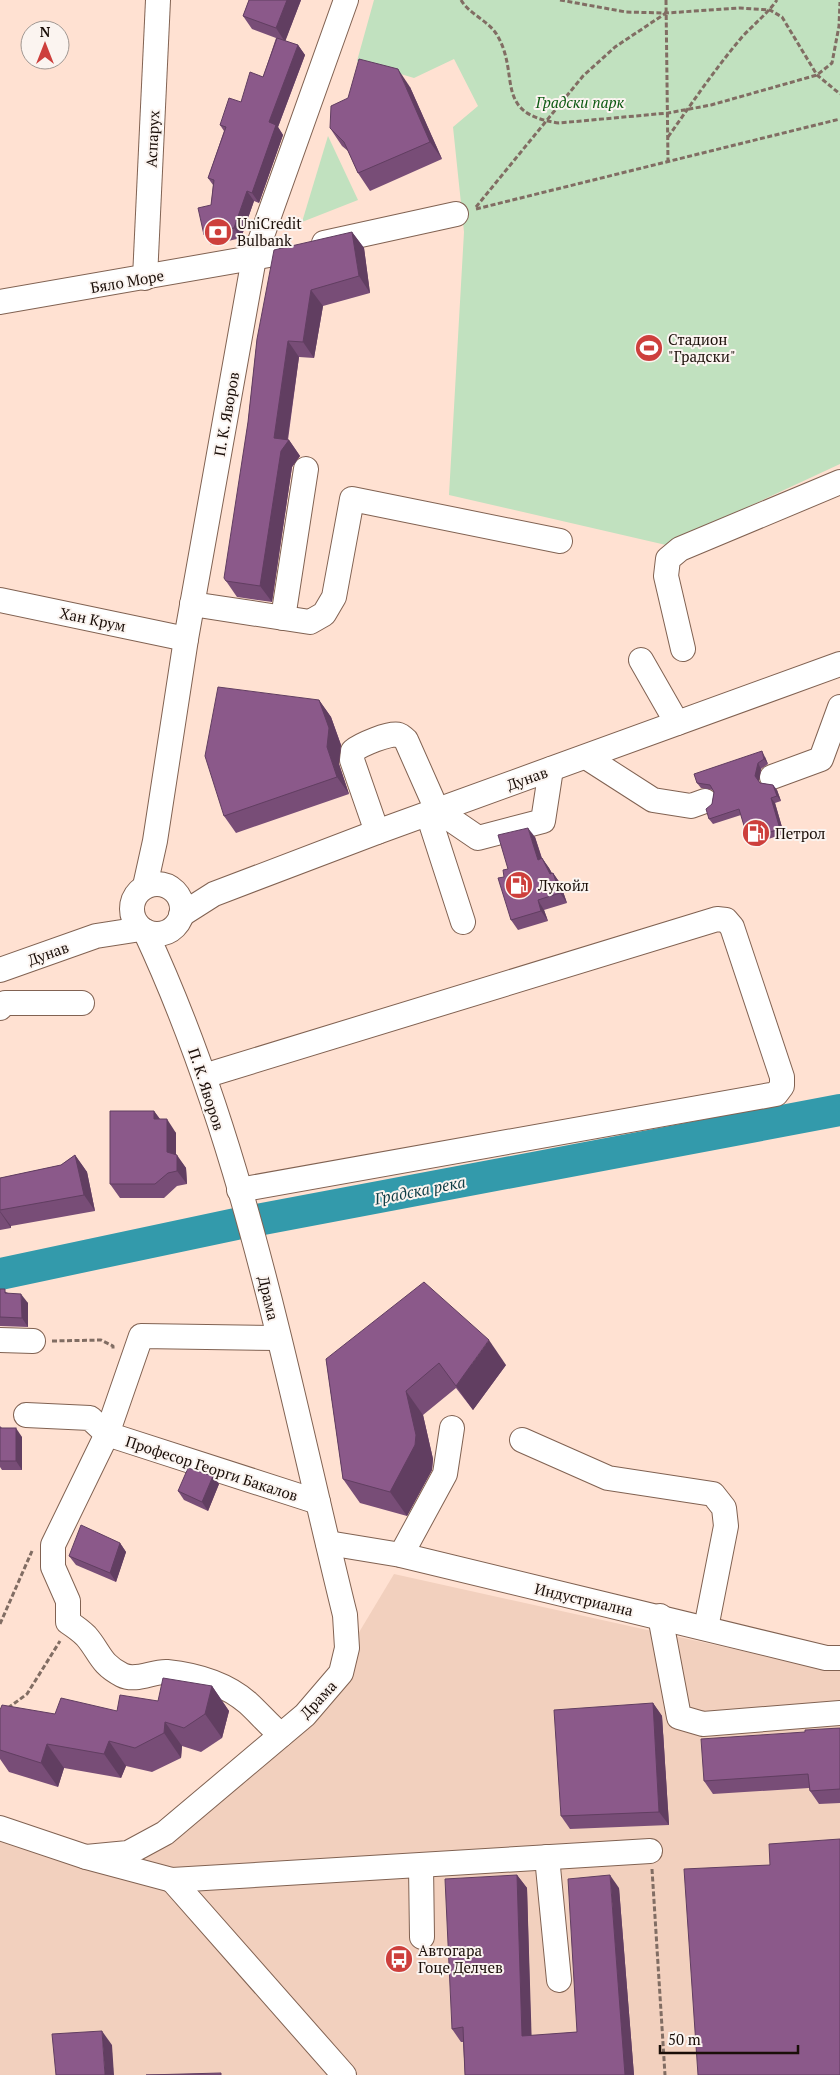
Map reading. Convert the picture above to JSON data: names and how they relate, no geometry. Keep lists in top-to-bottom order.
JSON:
{
  "streets": {
    "street": [
      "Аспарух",
      "Бяло Море",
      "П. К. Яворов",
      "Хан Крум",
      "Дунав",
      "Драма",
      "Професор Георги Бакалов",
      "Индустриална"
    ]
  },
  "crossings": [
    ["Аспарух", "Бяло Море"],
    ["Бяло Море", "П. К. Яворов"],
    ["П. К. Яворов", "Хан Крум"],
    ["П. К. Яворов", "Дунав"],
    ["П. К. Яворов", "Драма"],
    ["Драма", "Професор Георги Бакалов"],
    ["Драма", "Индустриална"]
  ],
  "water": ["Градска река"],
  "parks": ["Градски парк"],
  "places": {
    "bank": ["UniCredit Bulbank"],
    "sports": ["Стадион \"Градски\""],
    "fuel station": ["Петрол", "Лукойл"],
    "bus stop": ["Автогара Гоце Делчев"]
  },
  "scale_bar": "50 m",
  "north": "top"
}
